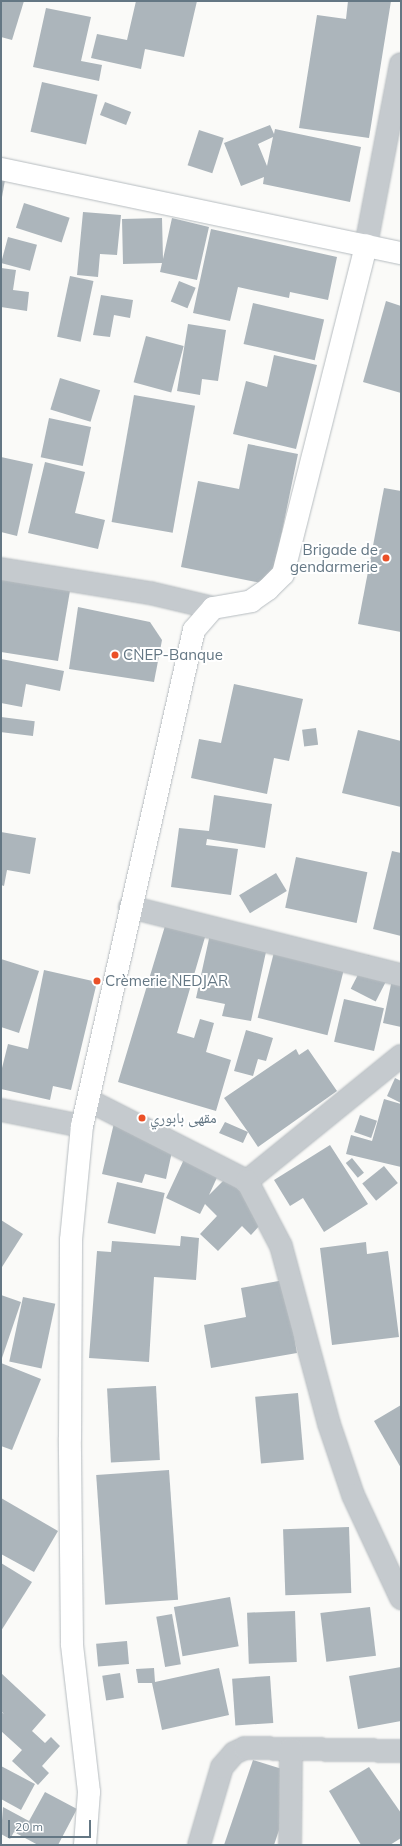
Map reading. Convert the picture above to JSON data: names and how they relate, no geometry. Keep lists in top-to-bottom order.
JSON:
{
  "places": [
    "Brigade de gendarmerie",
    "CNEP-Banque",
    "Crèmerie NEDJAR",
    "مقهى بابوري"
  ],
  "scale_bar": "20 m"
}
